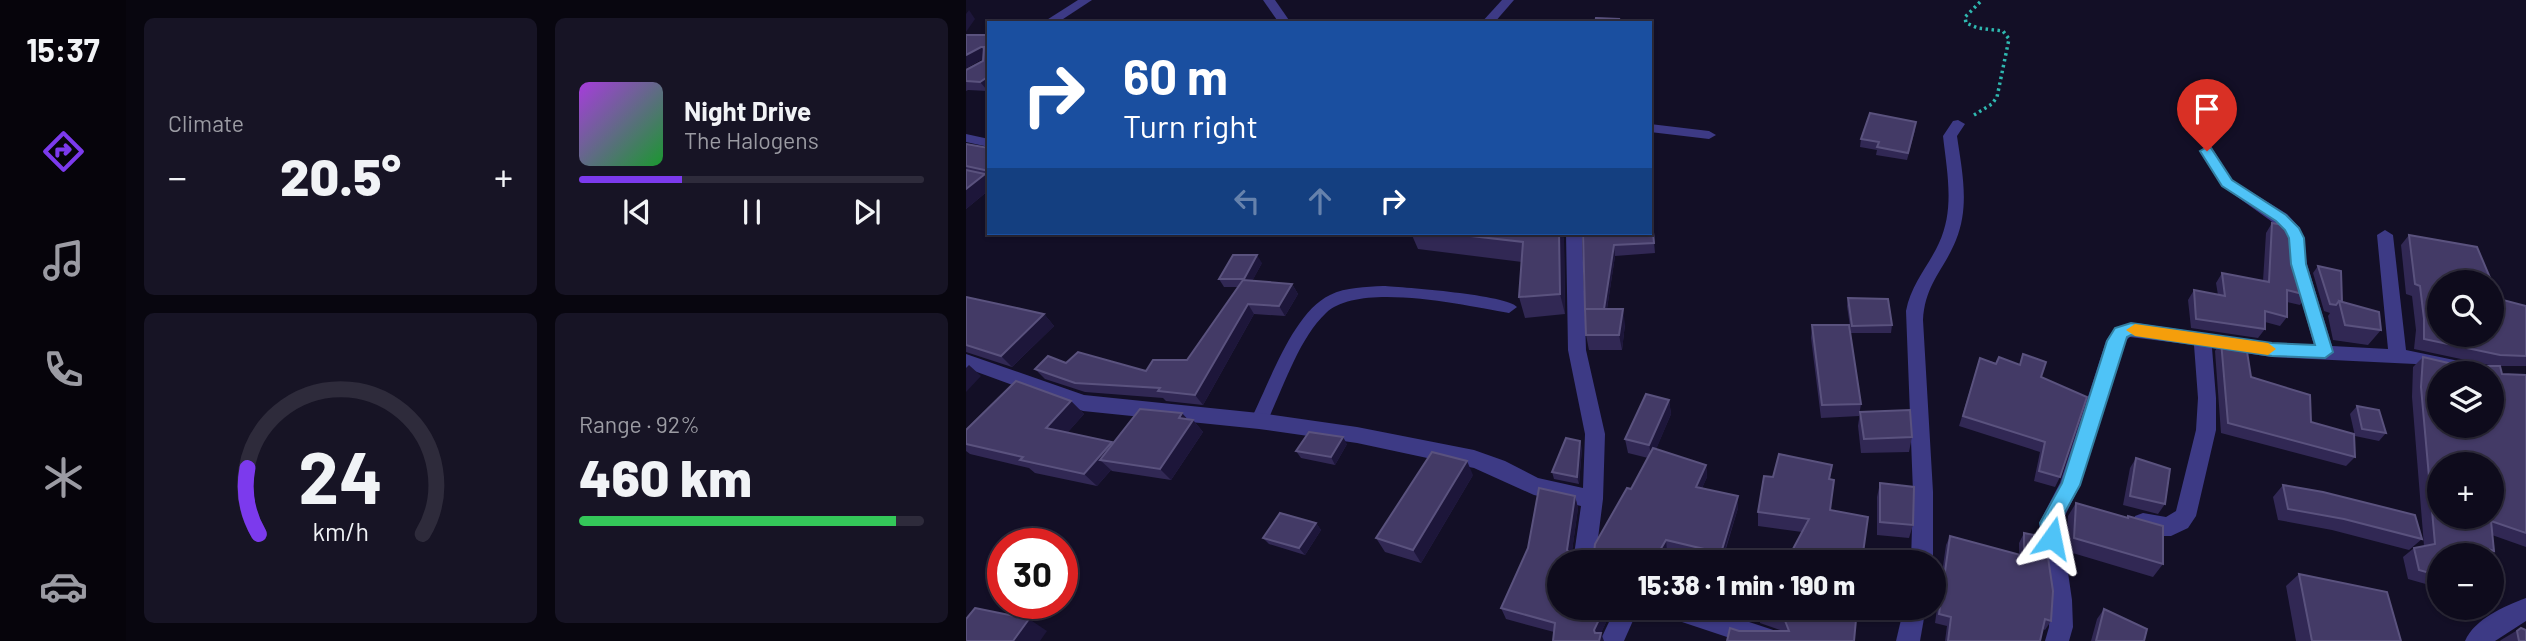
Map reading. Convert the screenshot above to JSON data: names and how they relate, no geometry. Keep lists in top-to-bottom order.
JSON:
{
  "page": {
    "tabs": "15:37",
    "tile": [
      "Climate",
      ["Range · 92%", "460 km"]
    ],
    "turn": ["60 m", "Turn right"],
    "song": ["Night Drive", "The Halogens"],
    "heat": ["−", "20.5°", "+"],
    "map_buttons": ["+", "−"],
    "limit": "30",
    "trip": "15:38 · 1 min · 190 m",
    "gauge": ["24", "km/h"]
  }
}
